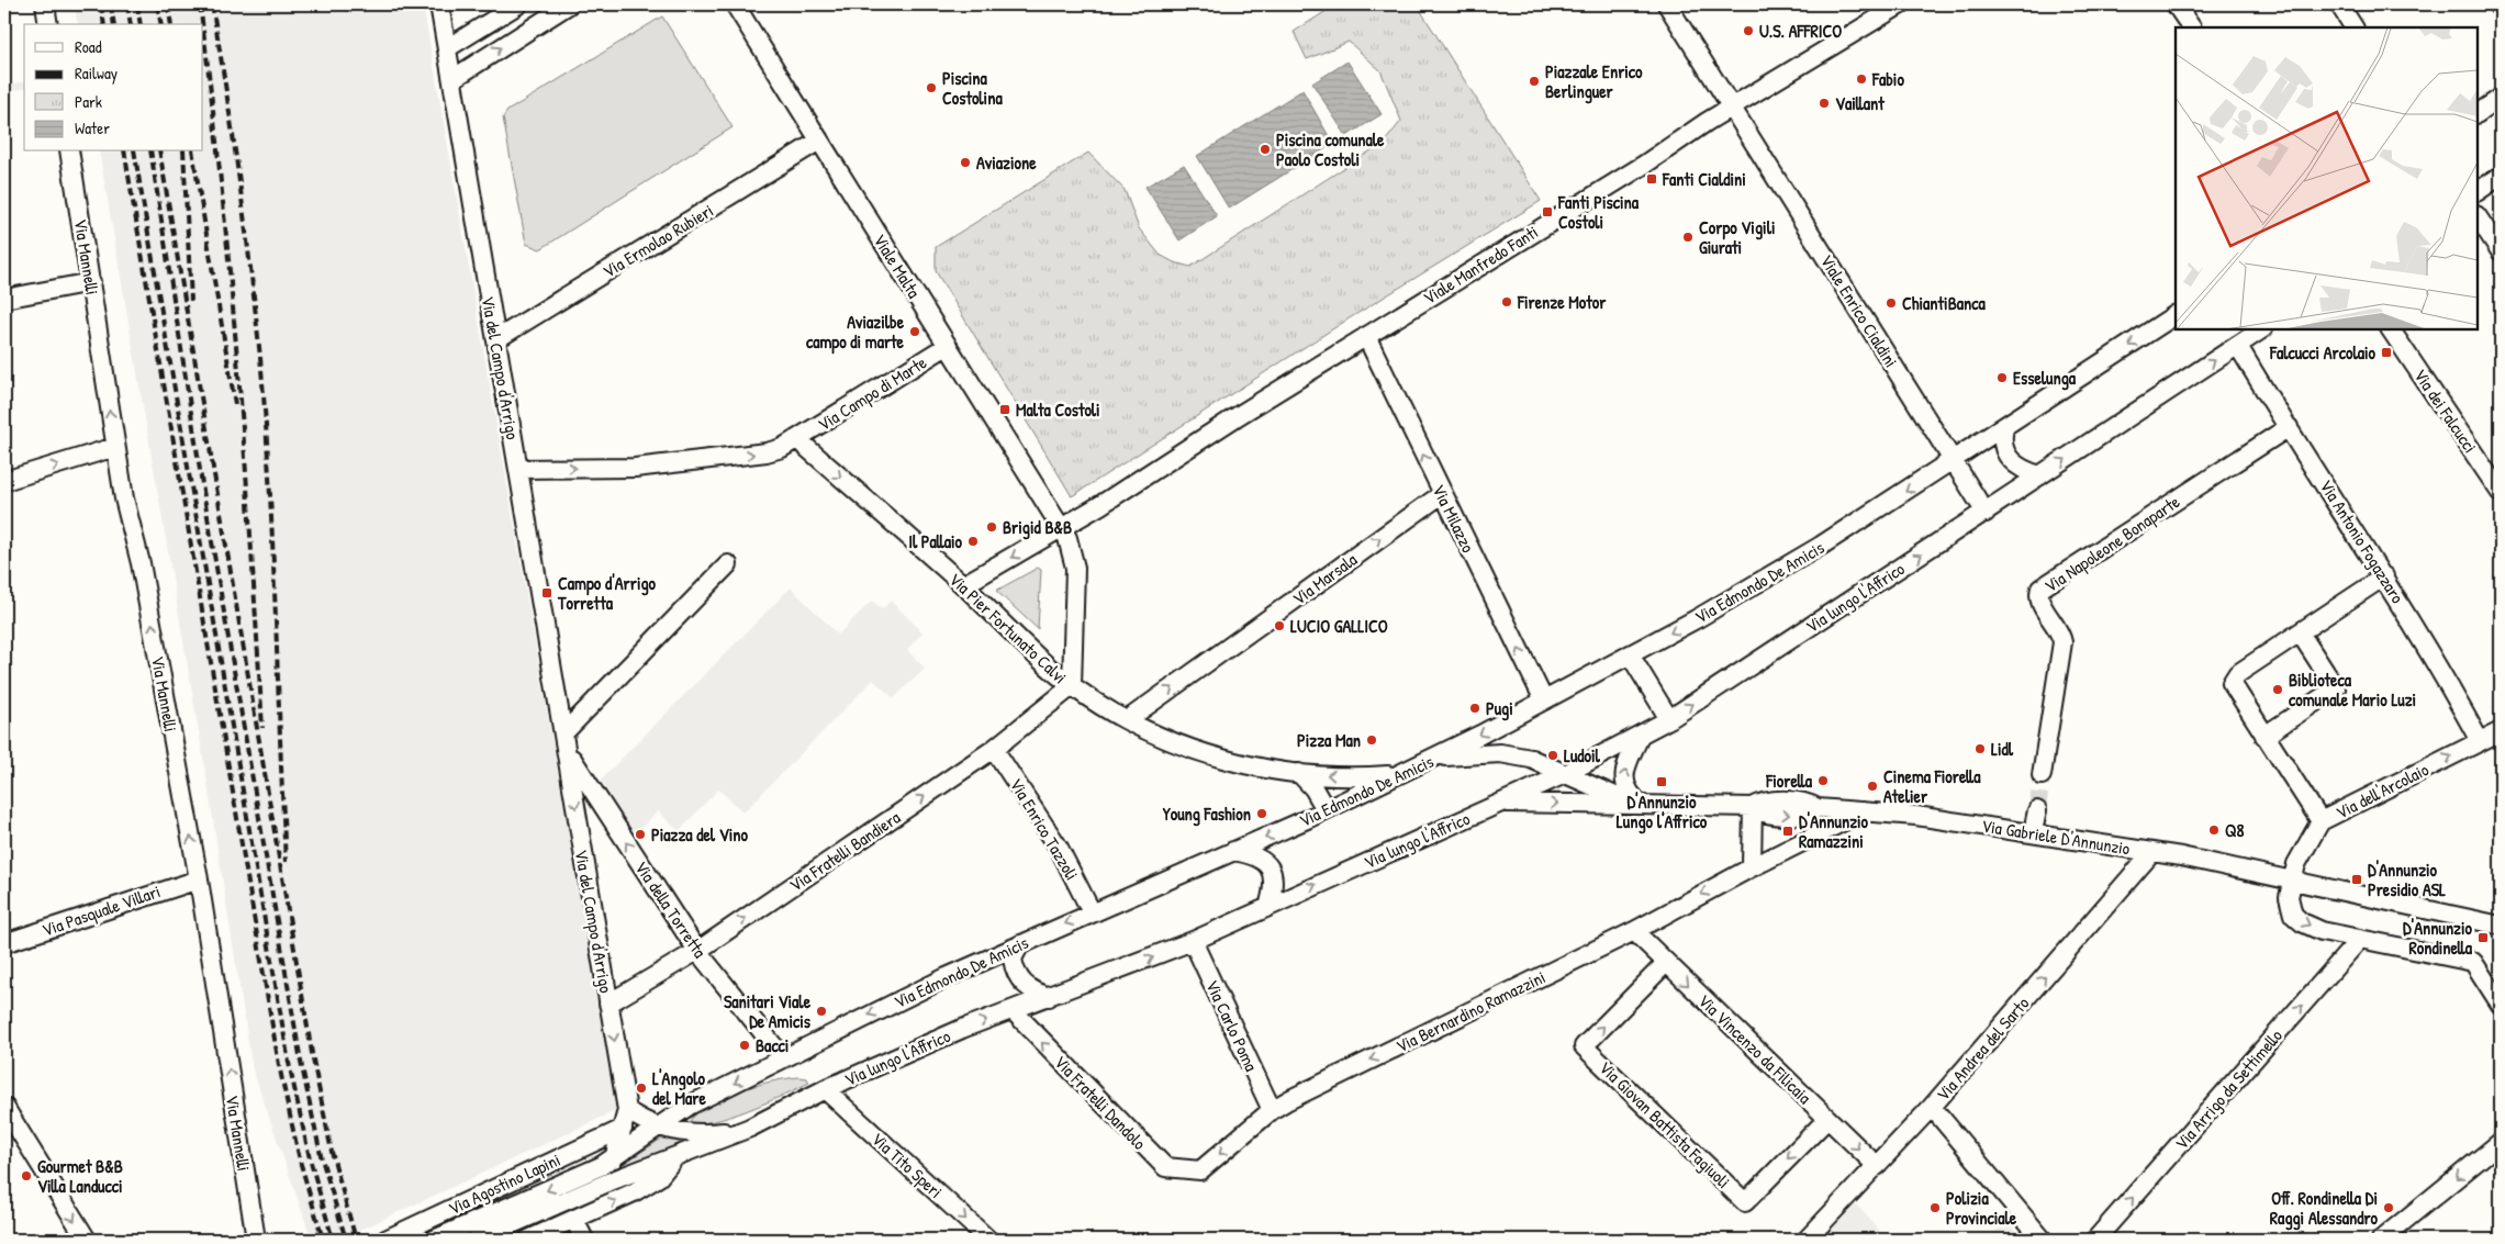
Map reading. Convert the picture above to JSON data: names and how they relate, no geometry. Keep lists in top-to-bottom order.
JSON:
{
  "streets": {
    "street": [
      "Via Ermolao Rubieri",
      "Via Mannelli",
      "Viale Manfredo Fanti",
      "Viale Malta",
      "Viale Enrico Cialdini",
      "Via del Campo d'Arrigo",
      "Via Campo di Marte",
      "Via dei Falcucci",
      "Via Milazzo",
      "Via Antonio Fogazzaro",
      "Via Napoleone Bonaparte",
      "Via Marsala",
      "Via Edmondo De Amicis",
      "Via lungo l'Affrico",
      "Via Pier Fortunato Calvi",
      "Via dell'Arcolaio",
      "Via Enrico Tazzoli",
      "Via Gabriele D'Annunzio",
      "Via Fratelli Bandiera",
      "Via della Torretta",
      "Via Pasquale Villari",
      "Via Bernardino Ramazzini",
      "Via Carlo Poma",
      "Via Vincenzo da Filicaia",
      "Via Andrea del Sarto",
      "Via Arrigo da Settimello",
      "Via Fratelli Dandolo",
      "Via Giovan Battista Fagiuoli",
      "Via Tito Speri",
      "Via Agostino Lapini"
    ]
  },
  "crossings": [
    ["Via Ermolao Rubieri", "Viale Malta"],
    ["Via Ermolao Rubieri", "Via del Campo d'Arrigo"],
    ["Via Mannelli", "Via Pasquale Villari"],
    ["Viale Manfredo Fanti", "Viale Malta"],
    ["Viale Manfredo Fanti", "Viale Enrico Cialdini"],
    ["Viale Manfredo Fanti", "Via Milazzo"],
    ["Viale Manfredo Fanti", "Via Pier Fortunato Calvi"],
    ["Viale Malta", "Via Campo di Marte"],
    ["Viale Malta", "Via Pier Fortunato Calvi"],
    ["Viale Malta", "Via Fratelli Bandiera"],
    ["Viale Enrico Cialdini", "Via Edmondo De Amicis"],
    ["Viale Enrico Cialdini", "Via lungo l'Affrico"],
    ["Via del Campo d'Arrigo", "Via Edmondo De Amicis"],
    ["Via del Campo d'Arrigo", "Via Fratelli Bandiera"],
    ["Via del Campo d'Arrigo", "Via della Torretta"],
    ["Via del Campo d'Arrigo", "Via Agostino Lapini"],
    ["Via Campo di Marte", "Via Pier Fortunato Calvi"],
    ["Via Milazzo", "Via Marsala"],
    ["Via Milazzo", "Via Edmondo De Amicis"],
    ["Via Antonio Fogazzaro", "Via Napoleone Bonaparte"],
    ["Via Antonio Fogazzaro", "Via lungo l'Affrico"],
    ["Via Antonio Fogazzaro", "Via dell'Arcolaio"],
    ["Via Marsala", "Via Pier Fortunato Calvi"],
    ["Via Edmondo De Amicis", "Via lungo l'Affrico"],
    ["Via Edmondo De Amicis", "Via Pier Fortunato Calvi"],
    ["Via Edmondo De Amicis", "Via Enrico Tazzoli"],
    ["Via Edmondo De Amicis", "Via della Torretta"],
    ["Via lungo l'Affrico", "Via Gabriele D'Annunzio"],
    ["Via lungo l'Affrico", "Via Carlo Poma"],
    ["Via lungo l'Affrico", "Via Fratelli Dandolo"],
    ["Via lungo l'Affrico", "Via Tito Speri"],
    ["Via Pier Fortunato Calvi", "Via Fratelli Bandiera"],
    ["Via dell'Arcolaio", "Via Gabriele D'Annunzio"],
    ["Via Enrico Tazzoli", "Via Fratelli Bandiera"],
    ["Via Gabriele D'Annunzio", "Via Bernardino Ramazzini"],
    ["Via Gabriele D'Annunzio", "Via Andrea del Sarto"],
    ["Via Fratelli Bandiera", "Via della Torretta"],
    ["Via Bernardino Ramazzini", "Via Carlo Poma"],
    ["Via Bernardino Ramazzini", "Via Vincenzo da Filicaia"],
    ["Via Bernardino Ramazzini", "Via Fratelli Dandolo"],
    ["Via Vincenzo da Filicaia", "Via Andrea del Sarto"],
    ["Via Vincenzo da Filicaia", "Via Giovan Battista Fagiuoli"]
  ],
  "one_way": [
    "Via Mannelli",
    "Via Milazzo",
    "Via Marsala",
    "Via Edmondo De Amicis",
    "Via lungo l'Affrico",
    "Via dell'Arcolaio",
    "Via Fratelli Bandiera",
    "Via della Torretta",
    "Via Bernardino Ramazzini",
    "Via Vincenzo da Filicaia",
    "Via Andrea del Sarto",
    "Via Arrigo da Settimello",
    "Via Fratelli Dandolo",
    "Via Tito Speri"
  ],
  "places": {
    "other": [
      "U.S. AFFRICO",
      "Fabio",
      "Piazzale Enrico Berlinguer",
      "Piscina Costolina",
      "Vaillant",
      "Piscina comunale Paolo Costoli",
      "Aviazione",
      "Corpo Vigili Giurati",
      "Firenze Motor",
      "ChiantiBanca",
      "Aviazilbe campo di marte",
      "Esselunga",
      "Brigid B&B",
      "Il Pallaio",
      "LUCIO GALLICO",
      "Biblioteca comunale Mario Luzi",
      "Pugi",
      "Pizza Man",
      "Lidl",
      "Ludoil",
      "Fiorella",
      "Cinema Fiorella Atelier",
      "Young Fashion",
      "Q8",
      "Piazza del Vino",
      "Sanitari Viale De Amicis",
      "Bacci",
      "L'Angolo del Mare",
      "Gourmet B&B Villa Landucci",
      "Polizia Provinciale",
      "Off. Rondinella Di Raggi Alessandro"
    ],
    "transit": [
      "Fanti Cialdini",
      "Fanti Piscina Costoli",
      "Falcucci Arcolaio",
      "Malta Costoli",
      "Campo d'Arrigo Torretta",
      "D'Annunzio Lungo l'Affrico",
      "D'Annunzio Ramazzini",
      "D'Annunzio Presidio ASL",
      "D'Annunzio Rondinella"
    ]
  },
  "legend": [
    "Road",
    "Railway",
    "Park",
    "Water"
  ]
}
